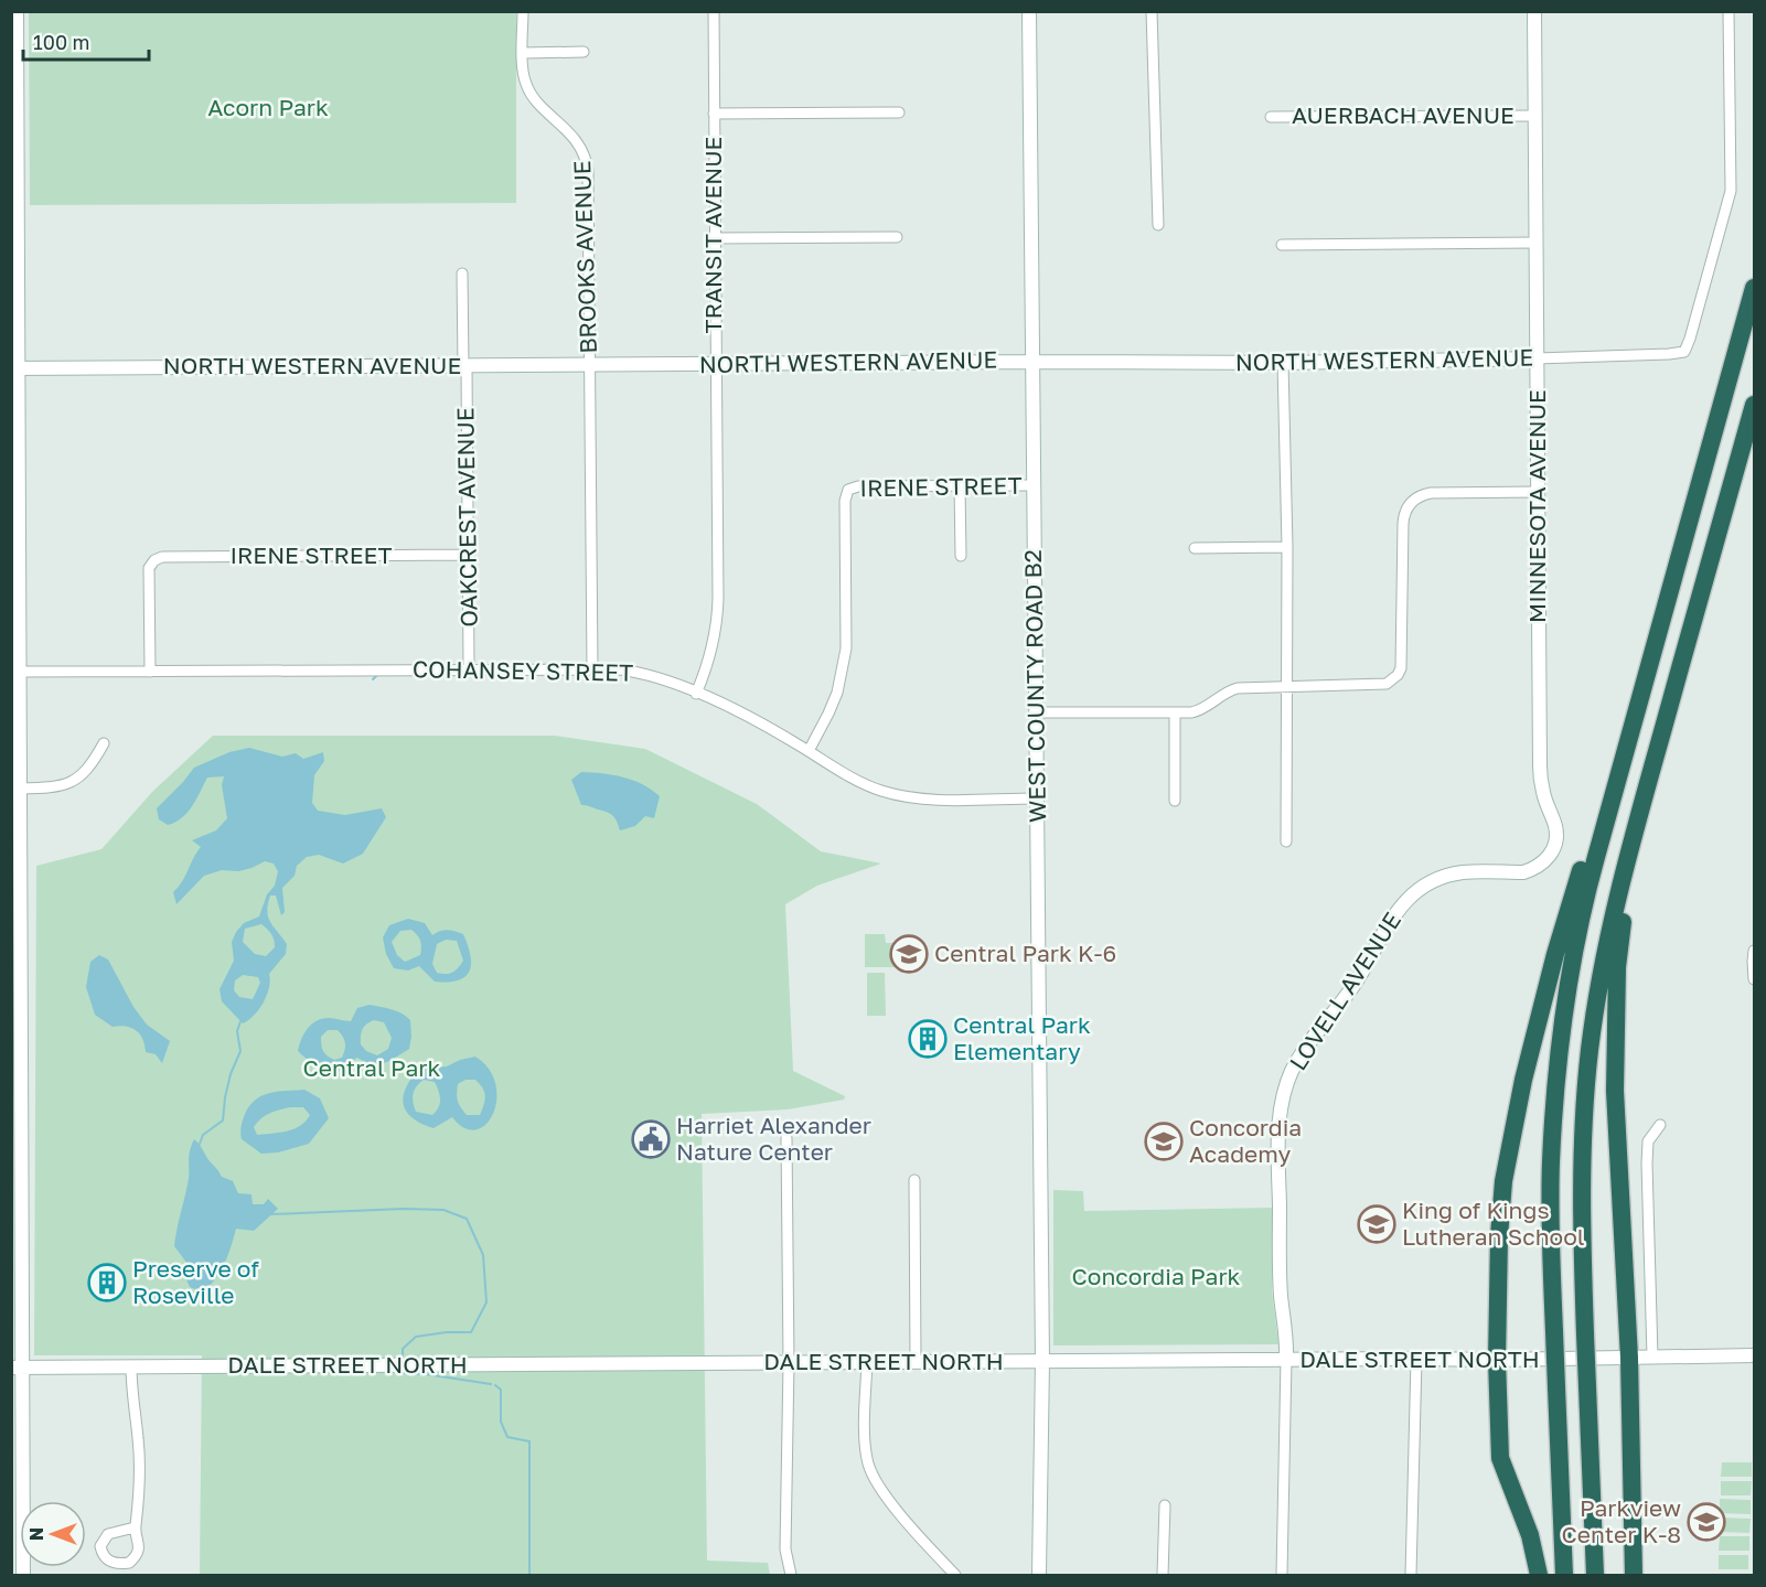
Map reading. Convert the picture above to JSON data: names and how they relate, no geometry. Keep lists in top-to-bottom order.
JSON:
{
  "streets": {
    "street": [
      "AUERBACH AVENUE",
      "TRANSIT AVENUE",
      "BROOKS AVENUE",
      "NORTH WESTERN AVENUE",
      "IRENE STREET",
      "MINNESOTA AVENUE",
      "OAKCREST AVENUE",
      "COHANSEY STREET",
      "WEST COUNTY ROAD B2",
      "LOVELL AVENUE",
      "DALE STREET NORTH"
    ]
  },
  "crossings": [
    ["AUERBACH AVENUE", "MINNESOTA AVENUE"],
    ["TRANSIT AVENUE", "NORTH WESTERN AVENUE"],
    ["TRANSIT AVENUE", "COHANSEY STREET"],
    ["BROOKS AVENUE", "NORTH WESTERN AVENUE"],
    ["BROOKS AVENUE", "COHANSEY STREET"],
    ["NORTH WESTERN AVENUE", "MINNESOTA AVENUE"],
    ["NORTH WESTERN AVENUE", "OAKCREST AVENUE"],
    ["NORTH WESTERN AVENUE", "WEST COUNTY ROAD B2"],
    ["IRENE STREET", "OAKCREST AVENUE"],
    ["IRENE STREET", "COHANSEY STREET"],
    ["IRENE STREET", "WEST COUNTY ROAD B2"],
    ["MINNESOTA AVENUE", "LOVELL AVENUE"],
    ["OAKCREST AVENUE", "COHANSEY STREET"],
    ["COHANSEY STREET", "WEST COUNTY ROAD B2"],
    ["WEST COUNTY ROAD B2", "DALE STREET NORTH"],
    ["LOVELL AVENUE", "DALE STREET NORTH"]
  ],
  "parks": ["Acorn Park", "Central Park", "Concordia Park"],
  "places": {
    "school or university": [
      "Central Park K-6",
      "Concordia Academy",
      "King of Kings Lutheran School",
      "Parkview Center K-8"
    ],
    "building": ["Central Park Elementary", "Preserve of Roseville"],
    "public building": ["Harriet Alexander Nature Center"]
  },
  "scale_bar": "100 m",
  "north": "left"
}
